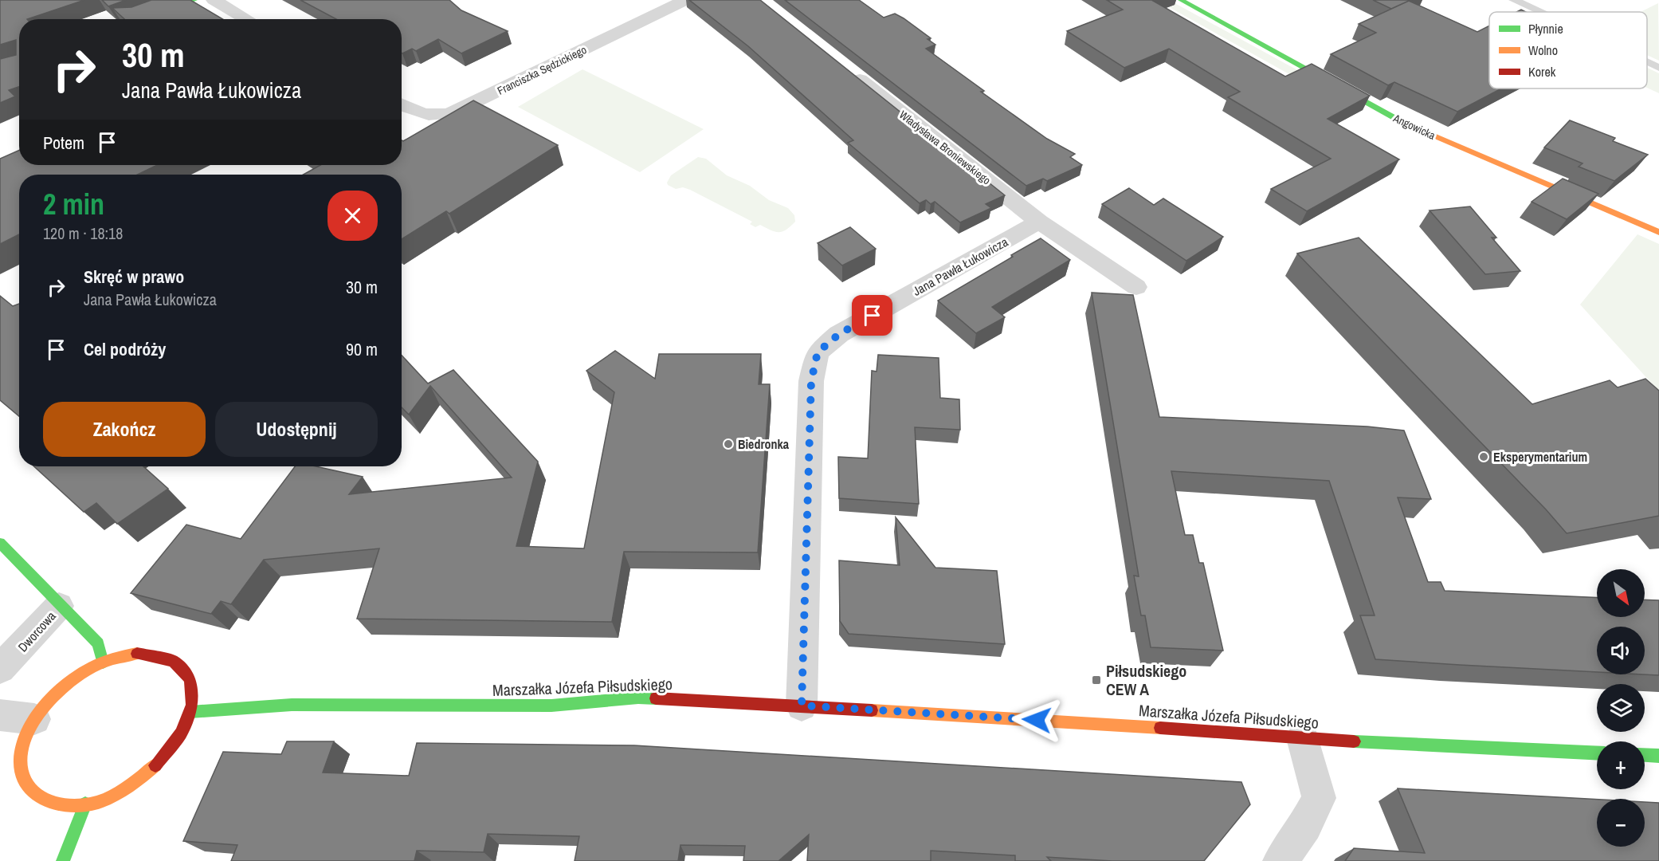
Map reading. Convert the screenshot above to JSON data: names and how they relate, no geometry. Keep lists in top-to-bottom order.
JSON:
{
  "streets": {
    "street": [
      "Franciszka Sędzickiego",
      "Angowicka",
      "Władysława Broniewskiego",
      "Jana Pawła Łukowicza",
      "Dworcowa",
      "Marszałka Józefa Piłsudskiego"
    ]
  },
  "crossings": [
    ["Władysława Broniewskiego", "Jana Pawła Łukowicza"],
    ["Jana Pawła Łukowicza", "Marszałka Józefa Piłsudskiego"],
    ["Dworcowa", "Marszałka Józefa Piłsudskiego"]
  ],
  "places": {
    "other": ["Biedronka", "Eksperymentarium"],
    "transit": ["Piłsudskiego CEW A"]
  },
  "legend": ["Płynnie", "Wolno", "Korek"],
  "north": "bottom right",
  "page": {
    "turn": ["30 m", "Jana Pawła Łukowicza"],
    "then": "Potem",
    "heading": ["2 min", "120 m · 18:18"],
    "list": [
      {
        "name": "Skręć w prawo",
        "note": "Jana Pawła Łukowicza",
        "value": "30 m"
      },
      {
        "name": "Cel podróży",
        "value": "90 m"
      }
    ],
    "buttons": ["Zakończ", "Udostępnij"],
    "map_buttons": ["+", "−"]
  }
}
